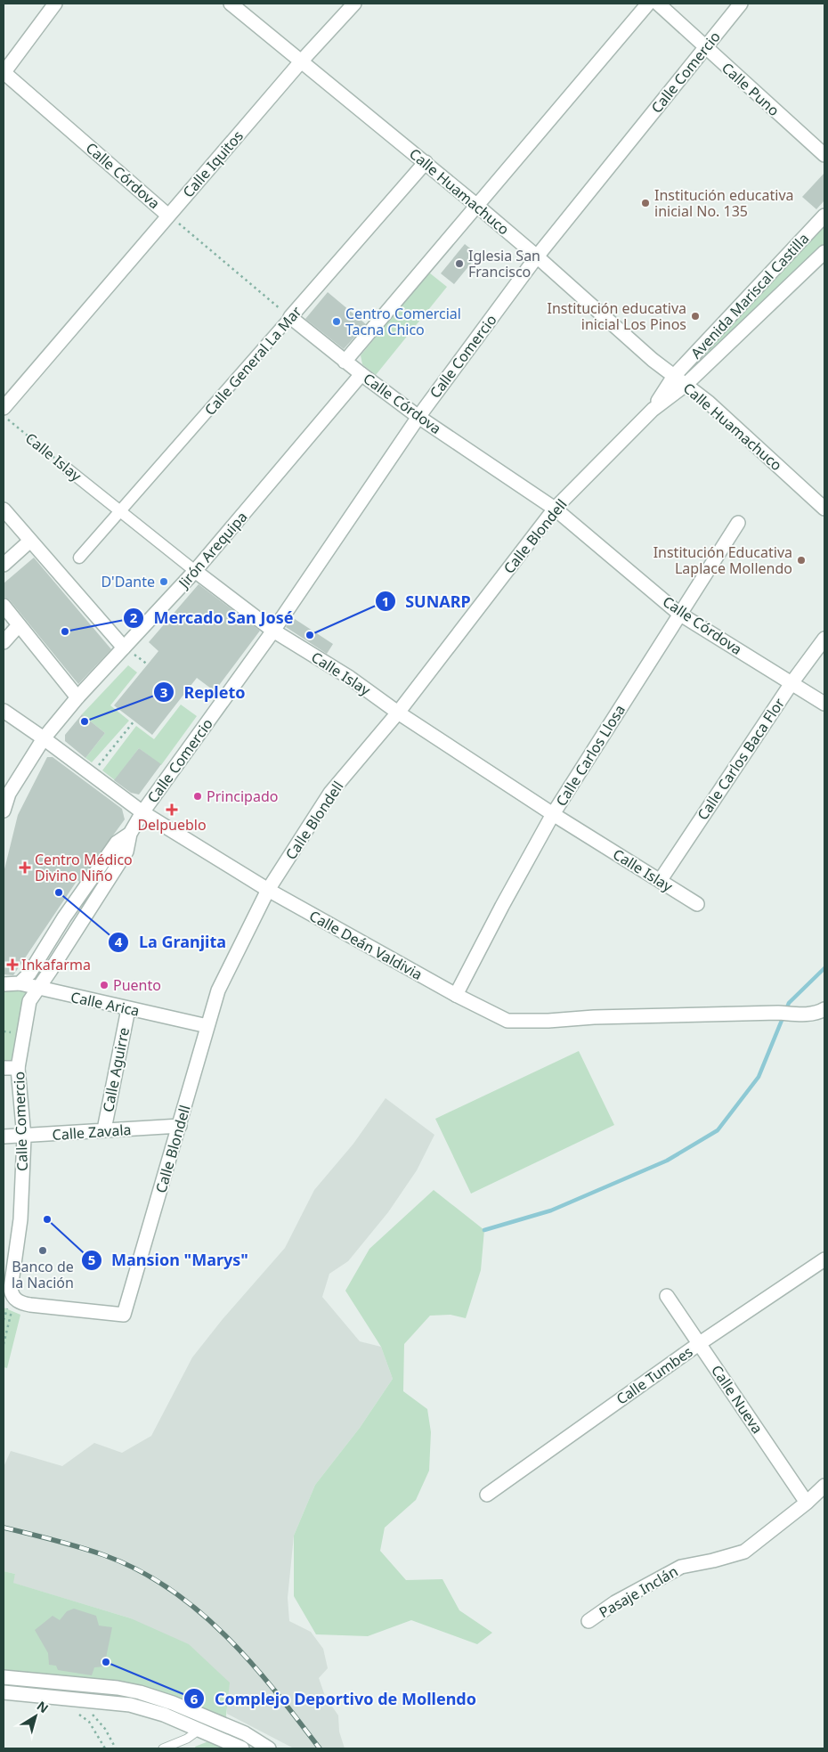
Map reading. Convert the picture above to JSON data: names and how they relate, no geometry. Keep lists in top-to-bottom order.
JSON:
{
  "streets": {
    "street": [
      "Calle Comercio",
      "Calle Puno",
      "Calle Iquitos",
      "Calle Córdova",
      "Calle Huamachuco",
      "Avenida Mariscal Castilla",
      "Calle General La Mar",
      "Calle Islay",
      "Calle Blondell",
      "Jirón Arequipa",
      "Calle Carlos Llosa",
      "Calle Carlos Baca Flor",
      "Calle Deán Valdivia",
      "Calle Arica",
      "Calle Aguirre",
      "Calle Zavala",
      "Calle Tumbes",
      "Calle Nueva",
      "Pasaje Inclán"
    ]
  },
  "crossings": [
    ["Calle Comercio", "Calle Puno"],
    ["Calle Comercio", "Calle Córdova"],
    ["Calle Comercio", "Calle Huamachuco"],
    ["Calle Comercio", "Calle Islay"],
    ["Calle Comercio", "Calle Blondell"],
    ["Calle Comercio", "Calle Deán Valdivia"],
    ["Calle Comercio", "Calle Arica"],
    ["Calle Comercio", "Calle Zavala"],
    ["Calle Iquitos", "Calle Córdova"],
    ["Calle Iquitos", "Calle Huamachuco"],
    ["Calle Córdova", "Calle General La Mar"],
    ["Calle Córdova", "Calle Blondell"],
    ["Calle Córdova", "Jirón Arequipa"],
    ["Calle Córdova", "Calle Carlos Llosa"],
    ["Calle Córdova", "Calle Carlos Baca Flor"],
    ["Calle Huamachuco", "Avenida Mariscal Castilla"],
    ["Calle Huamachuco", "Calle General La Mar"],
    ["Calle Huamachuco", "Calle Blondell"],
    ["Avenida Mariscal Castilla", "Calle Blondell"],
    ["Calle General La Mar", "Calle Islay"],
    ["Calle Islay", "Calle Blondell"],
    ["Calle Islay", "Jirón Arequipa"],
    ["Calle Islay", "Calle Carlos Llosa"],
    ["Calle Islay", "Calle Carlos Baca Flor"],
    ["Calle Blondell", "Calle Deán Valdivia"],
    ["Calle Blondell", "Calle Arica"],
    ["Calle Blondell", "Calle Zavala"],
    ["Jirón Arequipa", "Calle Deán Valdivia"],
    ["Calle Carlos Llosa", "Calle Deán Valdivia"],
    ["Calle Arica", "Calle Aguirre"],
    ["Calle Aguirre", "Calle Zavala"],
    ["Calle Tumbes", "Calle Nueva"],
    ["Calle Nueva", "Pasaje Inclán"]
  ],
  "places": {
    "other": [
      "Institución educativa inicial No. 135",
      "Iglesia San Francisco",
      "Institución educativa inicial Los Pinos",
      "Centro Comercial Tacna Chico",
      "Institución Educativa Laplace Mollendo",
      "D'Dante",
      "Mercado San José",
      "SUNARP",
      "Repleto",
      "Principado",
      "La Granjita",
      "Puento",
      "Mansion \"Marys\"",
      "Banco de la Nación",
      "Complejo Deportivo de Mollendo"
    ],
    "health": ["Delpueblo", "Centro Médico Divino Niño", "Inkafarma"]
  },
  "north": "top right"
}
